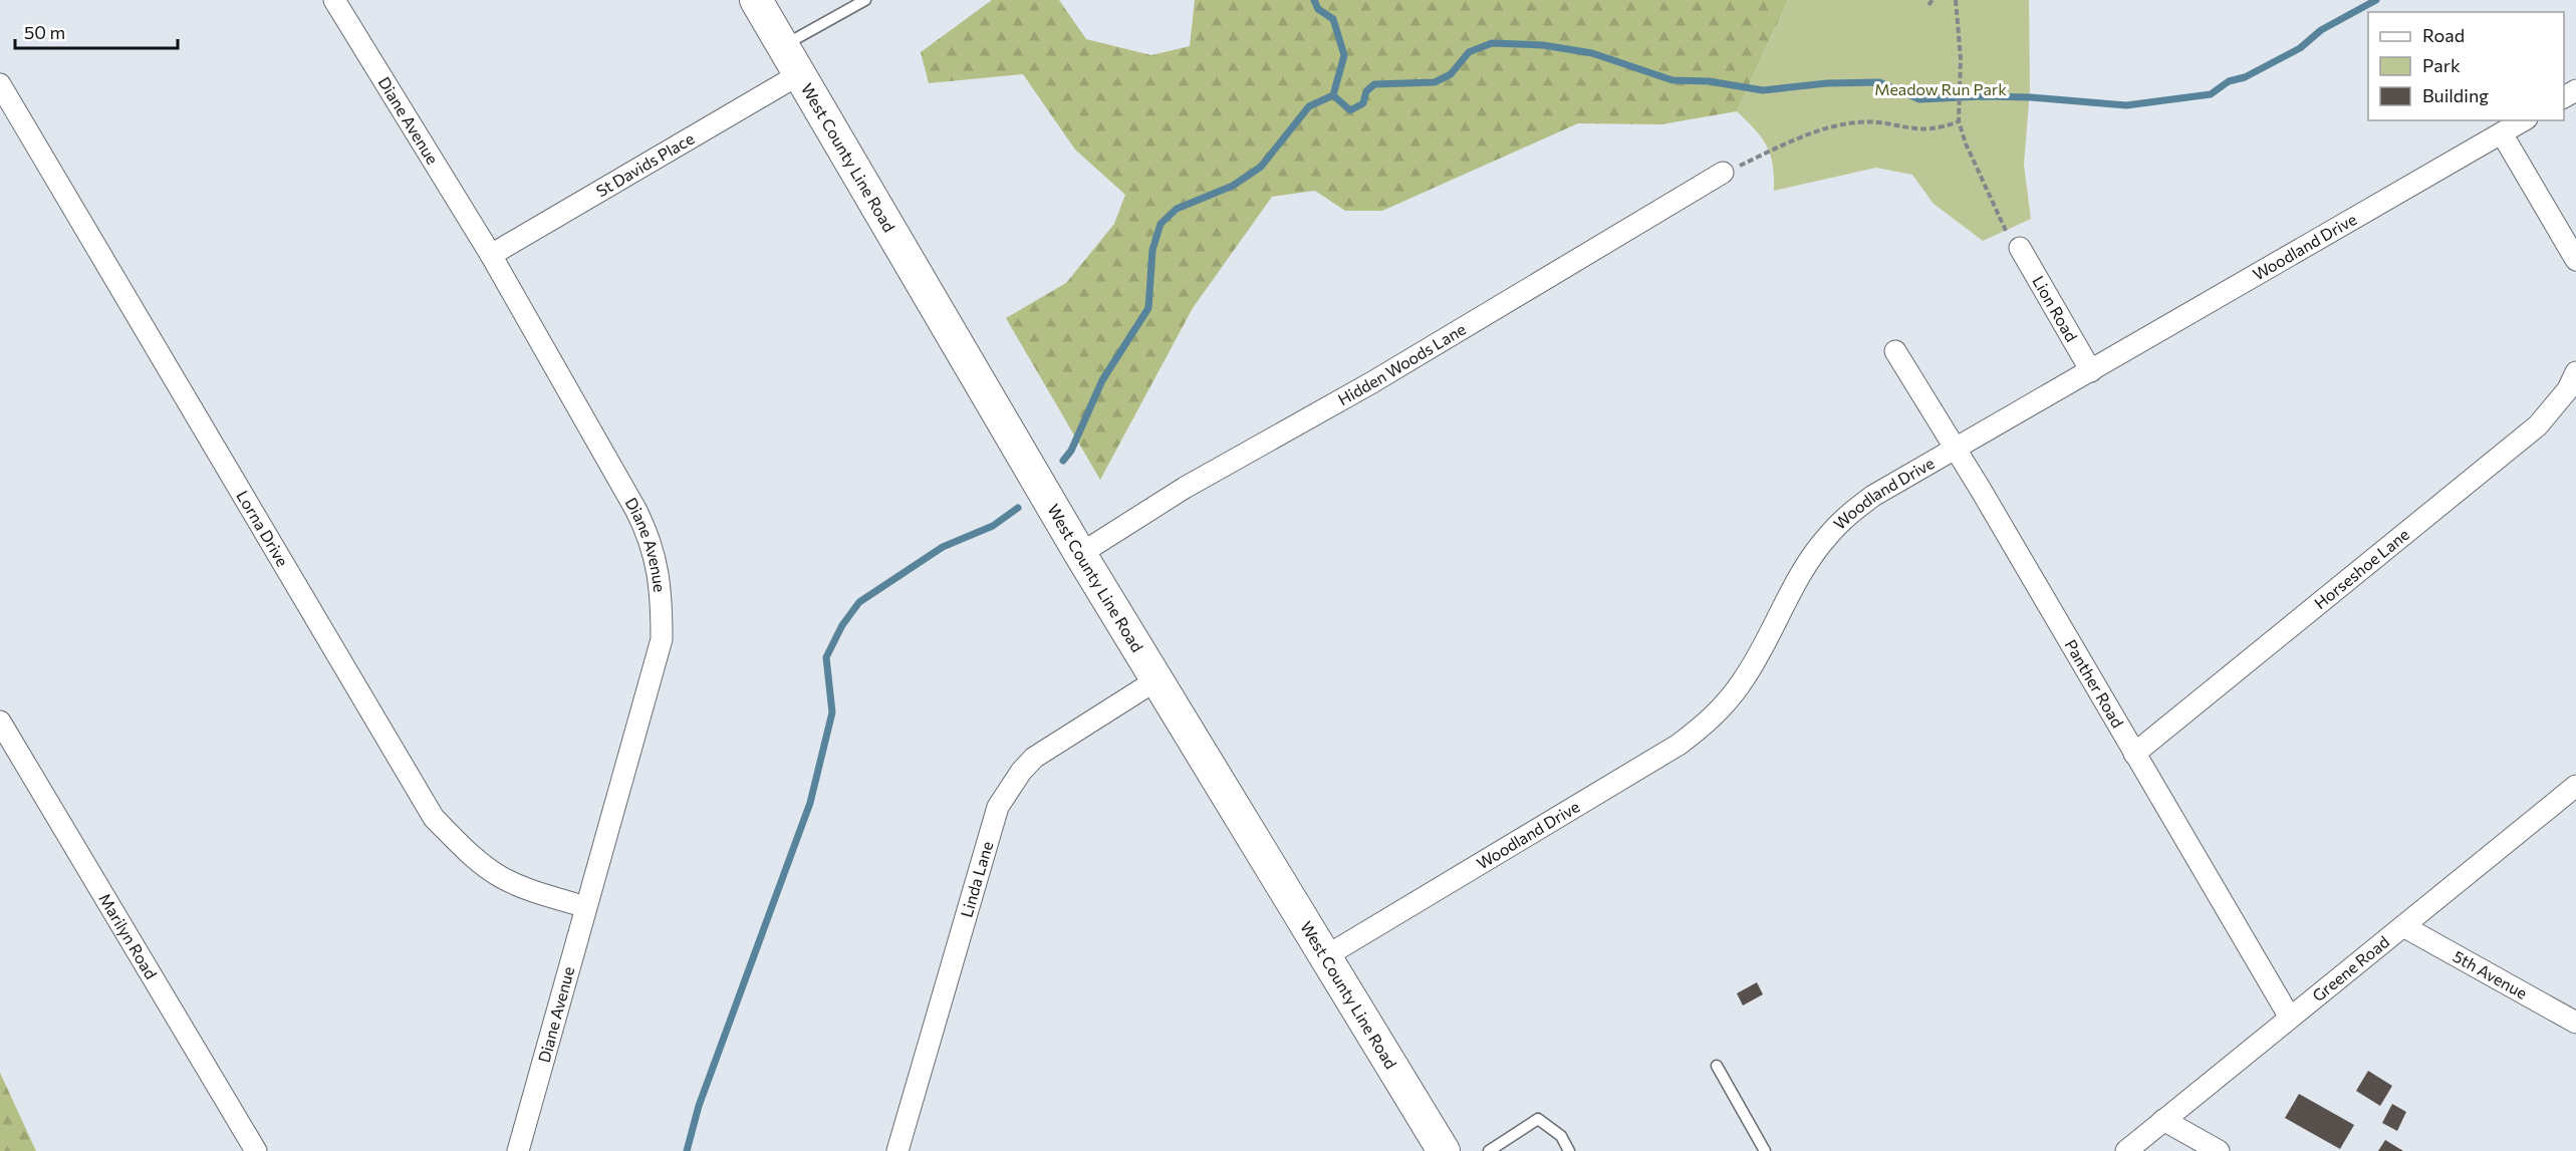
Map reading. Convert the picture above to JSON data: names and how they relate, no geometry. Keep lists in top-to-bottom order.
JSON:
{
  "streets": {
    "main road": ["West County Line Road"],
    "street": [
      "Diane Avenue",
      "St Davids Place",
      "Woodland Drive",
      "Lion Road",
      "Hidden Woods Lane",
      "Lorna Drive",
      "Horseshoe Lane",
      "Panther Road",
      "Linda Lane",
      "Marilyn Road",
      "Greene Road",
      "5th Avenue"
    ]
  },
  "crossings": [
    ["Diane Avenue", "St Davids Place"],
    ["Diane Avenue", "Lorna Drive"],
    ["West County Line Road", "St Davids Place"],
    ["West County Line Road", "Woodland Drive"],
    ["West County Line Road", "Hidden Woods Lane"],
    ["West County Line Road", "Linda Lane"],
    ["Woodland Drive", "Lion Road"],
    ["Woodland Drive", "Panther Road"],
    ["Horseshoe Lane", "Panther Road"],
    ["Panther Road", "Greene Road"],
    ["Greene Road", "5th Avenue"]
  ],
  "parks": ["Meadow Run Park"],
  "legend": ["Road", "Park", "Building"],
  "scale_bar": "50 m"
}
